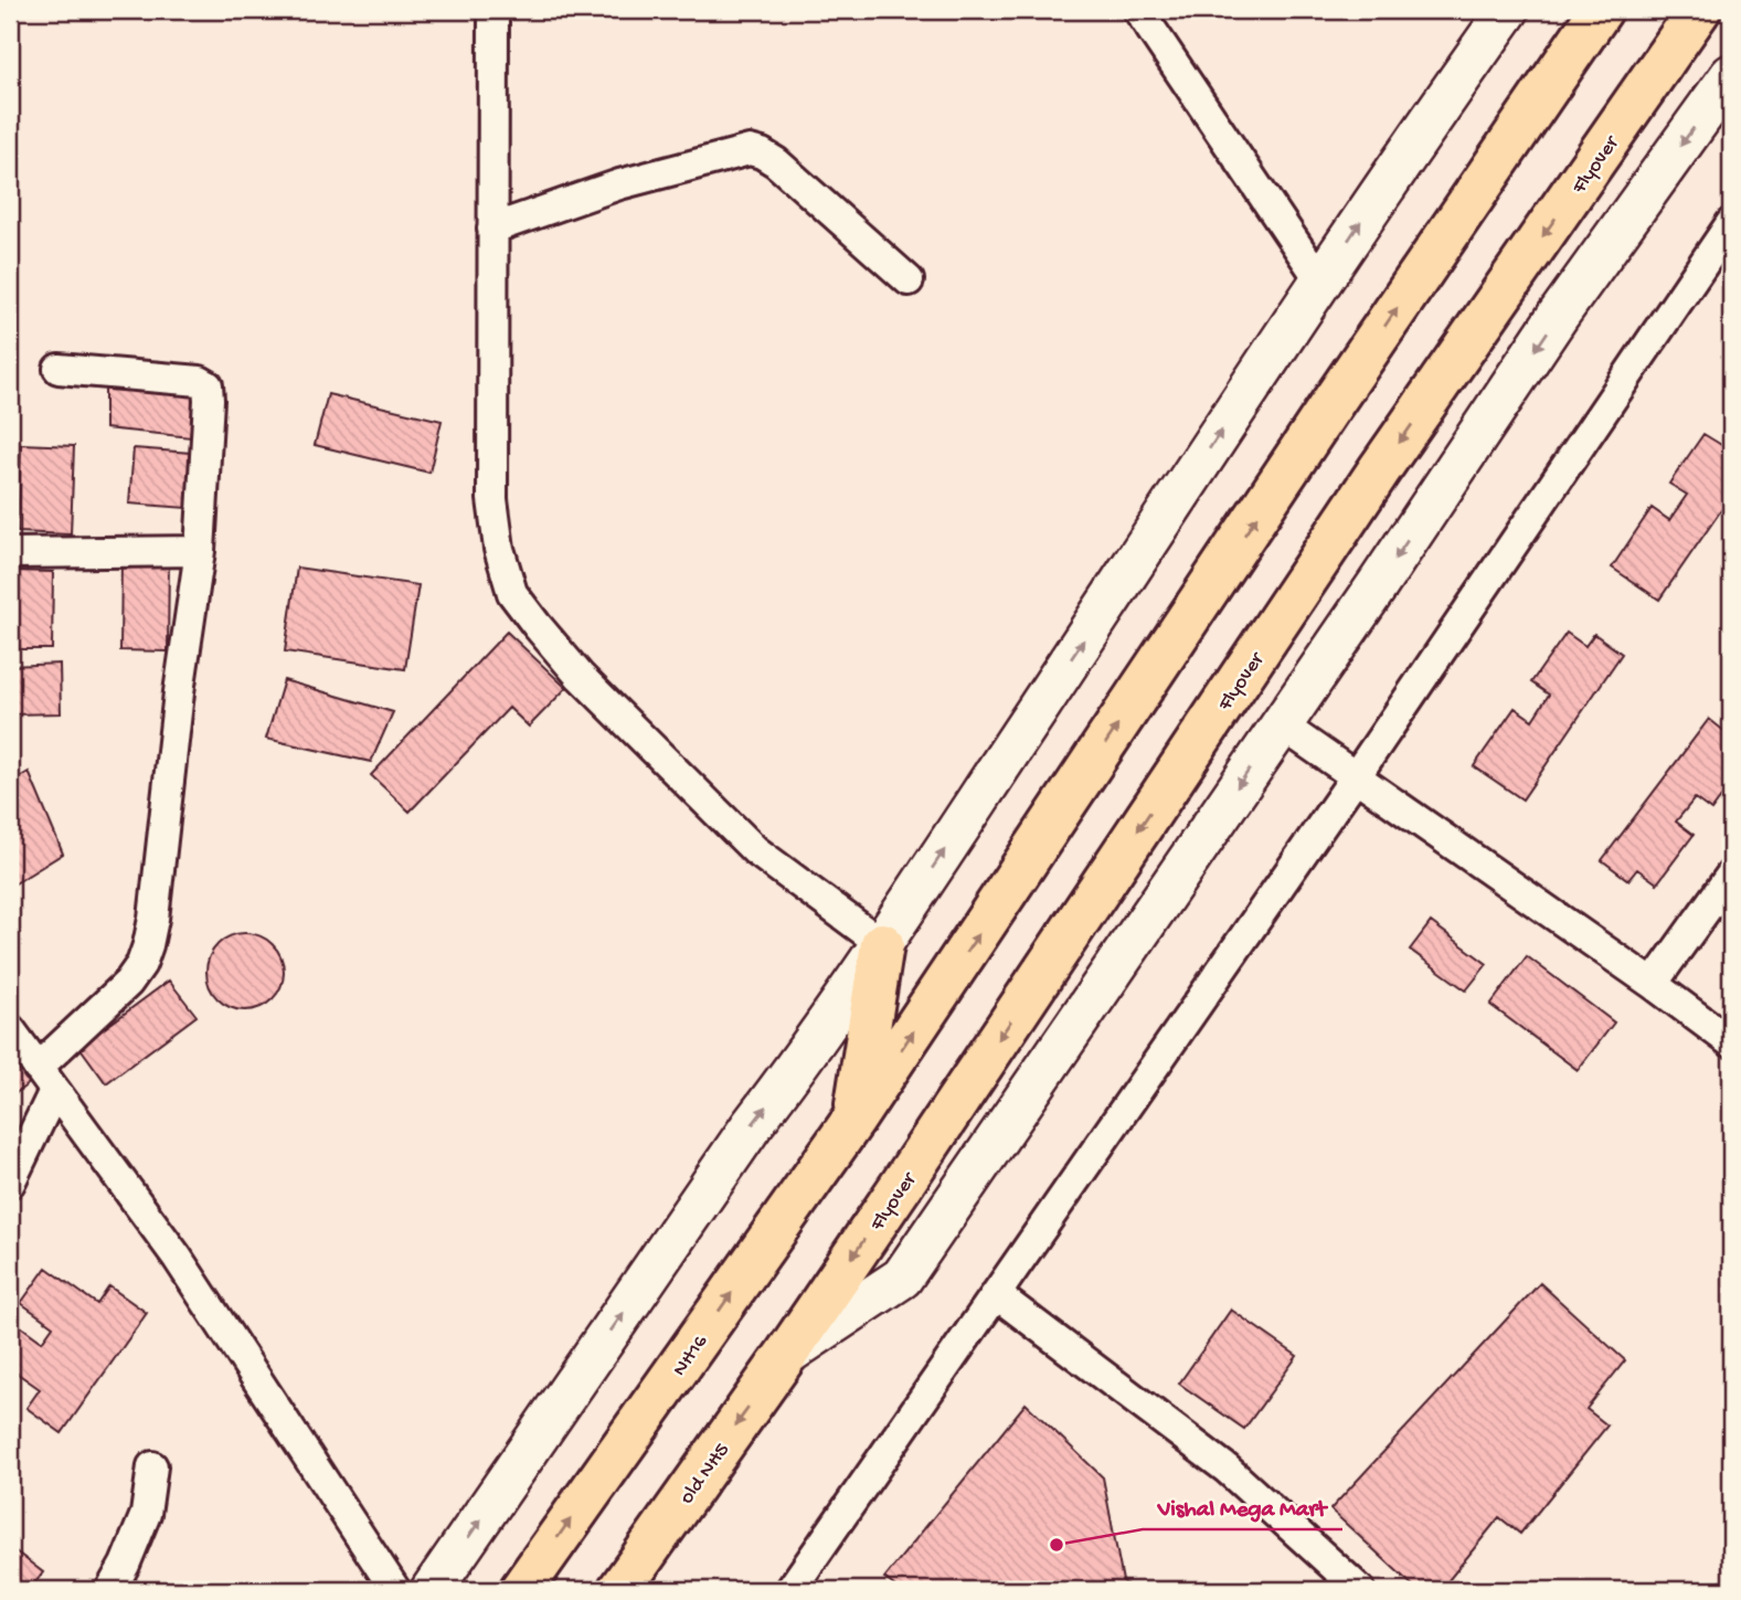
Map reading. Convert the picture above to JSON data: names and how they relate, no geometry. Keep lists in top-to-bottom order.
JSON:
{
  "streets": {
    "highway": ["Flyover", "NH16", "old NH5"]
  },
  "crossings": [
    ["Flyover", "old NH5"]
  ],
  "one_way": ["NH16", "old NH5"],
  "places": ["Vishal Mega Mart"]
}
